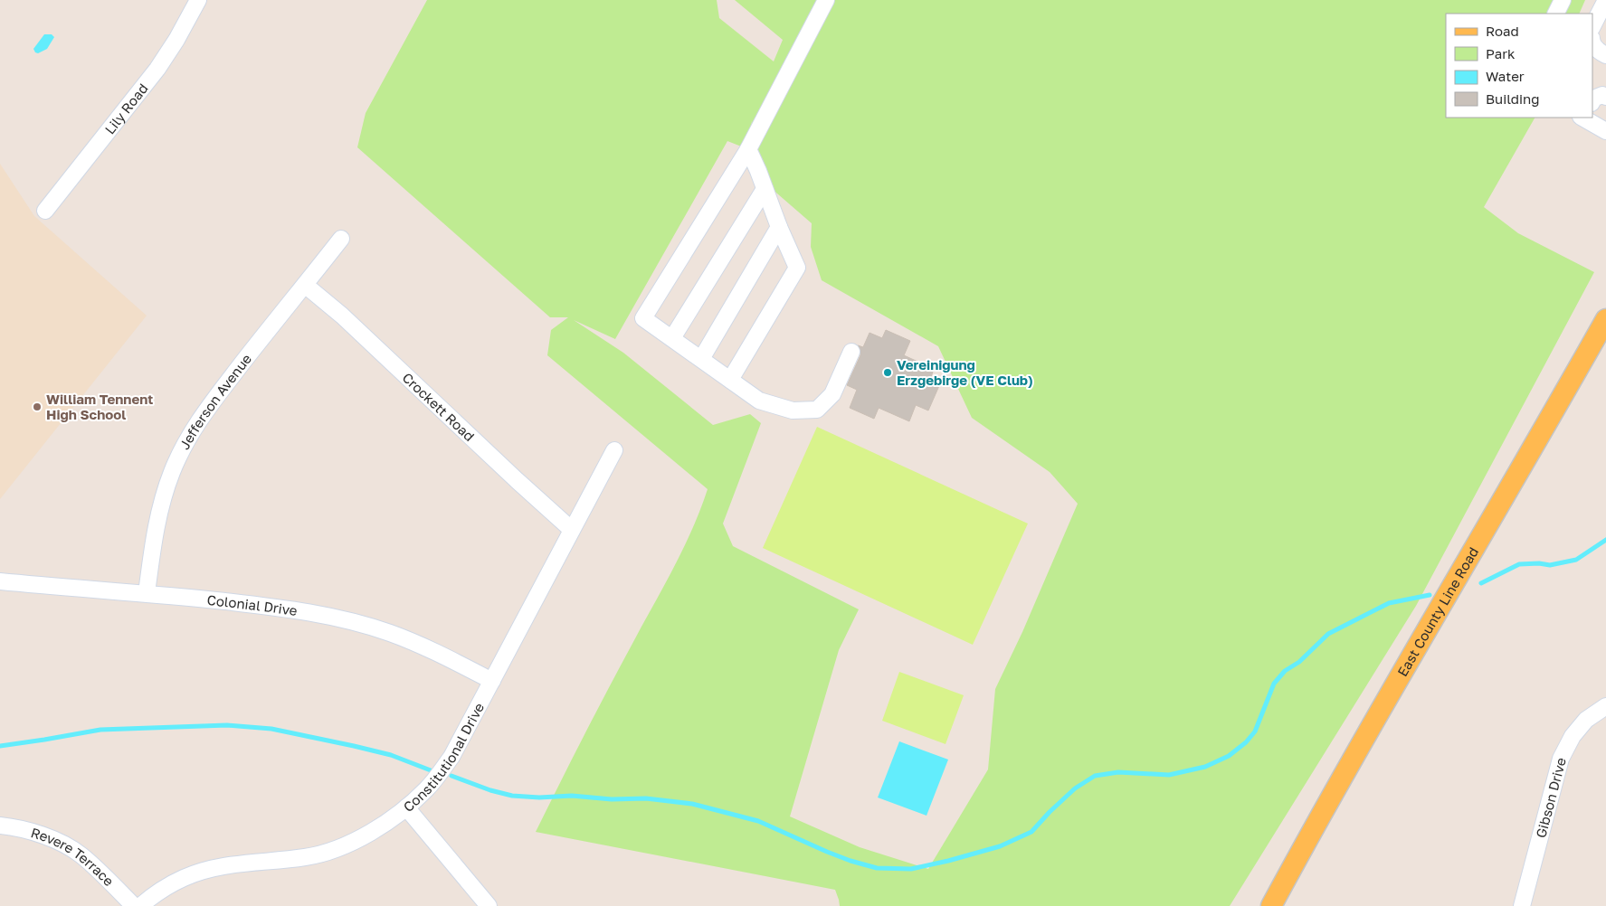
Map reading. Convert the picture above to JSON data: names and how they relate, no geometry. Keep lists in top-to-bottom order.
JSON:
{
  "streets": {
    "main road": ["East County Line Road"],
    "street": [
      "Lily Road",
      "Jefferson Avenue",
      "Crockett Road",
      "Colonial Drive",
      "Constitutional Drive",
      "Gibson Drive",
      "Revere Terrace"
    ]
  },
  "crossings": [
    ["Jefferson Avenue", "Crockett Road"],
    ["Jefferson Avenue", "Colonial Drive"],
    ["Crockett Road", "Constitutional Drive"],
    ["Colonial Drive", "Constitutional Drive"]
  ],
  "places": ["Vereinigung Erzgebirge (VE Club)", "William Tennent High School"],
  "legend": [
    "Road",
    "Park",
    "Water",
    "Building"
  ]
}
